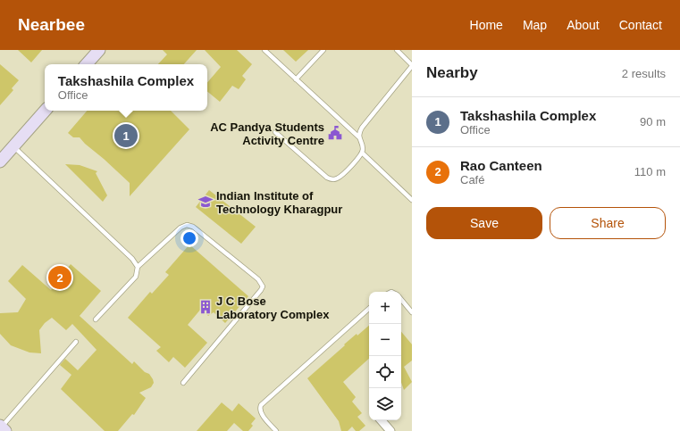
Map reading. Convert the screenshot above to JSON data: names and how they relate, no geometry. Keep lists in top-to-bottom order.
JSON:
{
  "places": {
    "public building": ["AC Pandya Students Activity Centre"],
    "school or university": ["Indian Institute of Technology Kharagpur"],
    "building": ["J C Bose Laboratory Complex"]
  },
  "page": {
    "header": "Nearbee",
    "nav": [
      "Home",
      "Map",
      "About",
      "Contact"
    ],
    "heading": ["Nearby", "2 results"],
    "popup": ["Takshashila Complex", "Office"],
    "list": [
      {
        "mark": "1",
        "name": "Takshashila Complex",
        "note": "Office",
        "value": "90 m"
      },
      {
        "mark": "2",
        "name": "Rao Canteen",
        "note": "Café",
        "value": "110 m"
      }
    ],
    "pins": ["1", "2"],
    "buttons": ["Save", "Share"],
    "map_buttons": ["+", "−"]
  }
}
